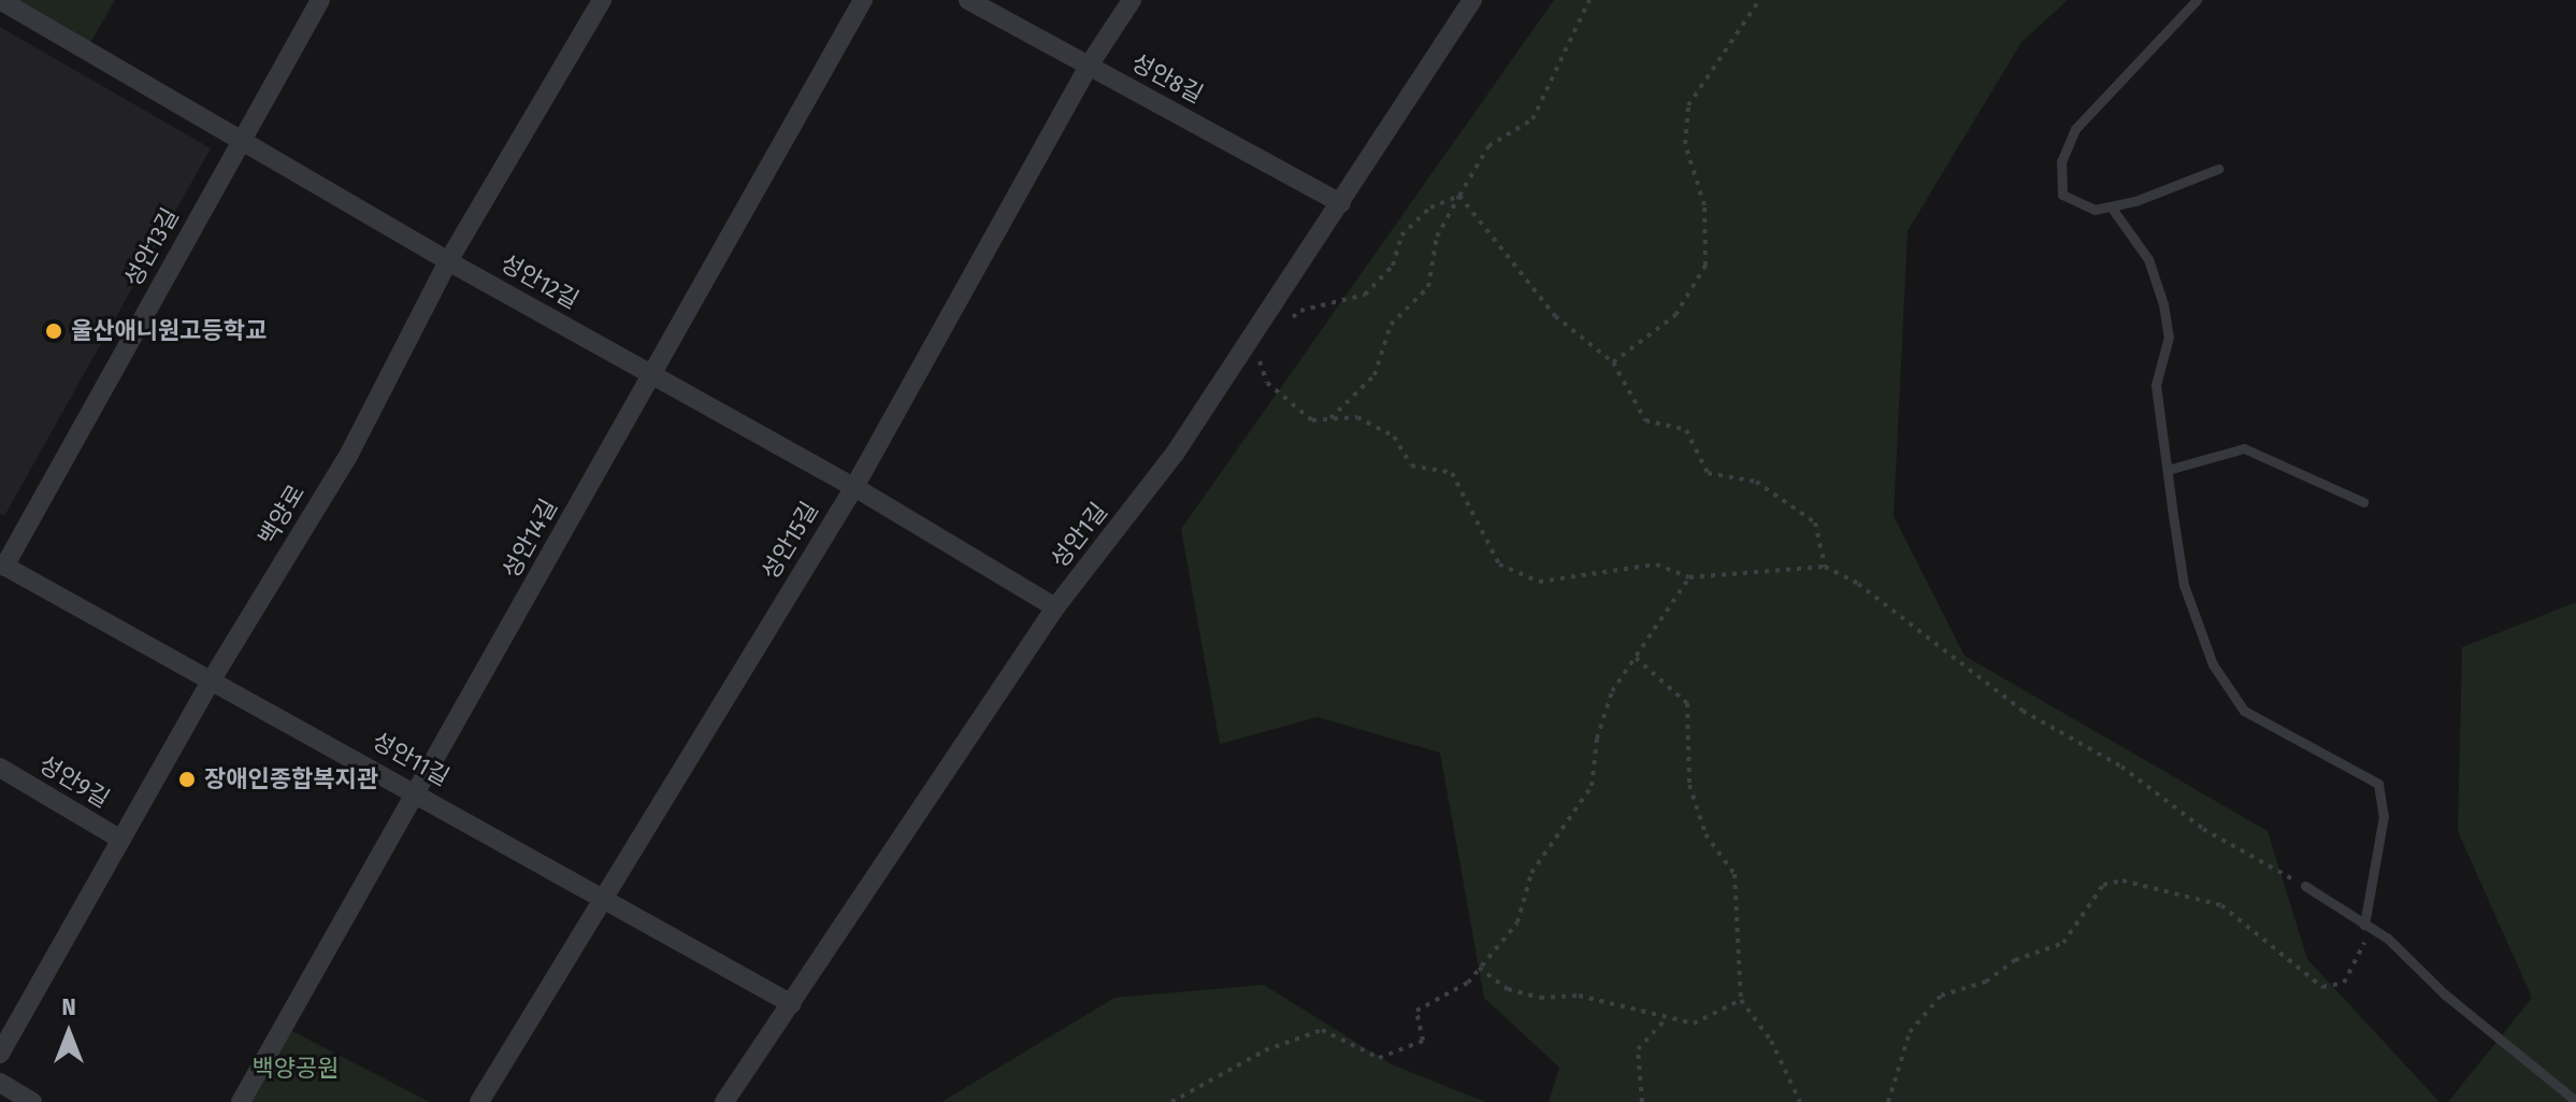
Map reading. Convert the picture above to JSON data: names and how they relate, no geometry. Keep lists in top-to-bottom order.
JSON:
{
  "streets": {
    "street": [
      "성안8길",
      "성안13길",
      "성안12길",
      "백양로",
      "성안1길",
      "성안14길",
      "성안15길",
      "성안11길",
      "성안9길"
    ]
  },
  "crossings": [
    ["성안8길", "성안1길"],
    ["성안8길", "성안15길"],
    ["성안13길", "성안12길"],
    ["성안13길", "성안11길"],
    ["성안12길", "백양로"],
    ["성안12길", "성안1길"],
    ["성안12길", "성안14길"],
    ["성안12길", "성안15길"],
    ["백양로", "성안11길"],
    ["백양로", "성안9길"],
    ["성안1길", "성안11길"],
    ["성안14길", "성안11길"],
    ["성안15길", "성안11길"]
  ],
  "parks": ["백양공원"],
  "places": ["울산애니원고등학교", "장애인종합복지관"],
  "north": "top"
}
